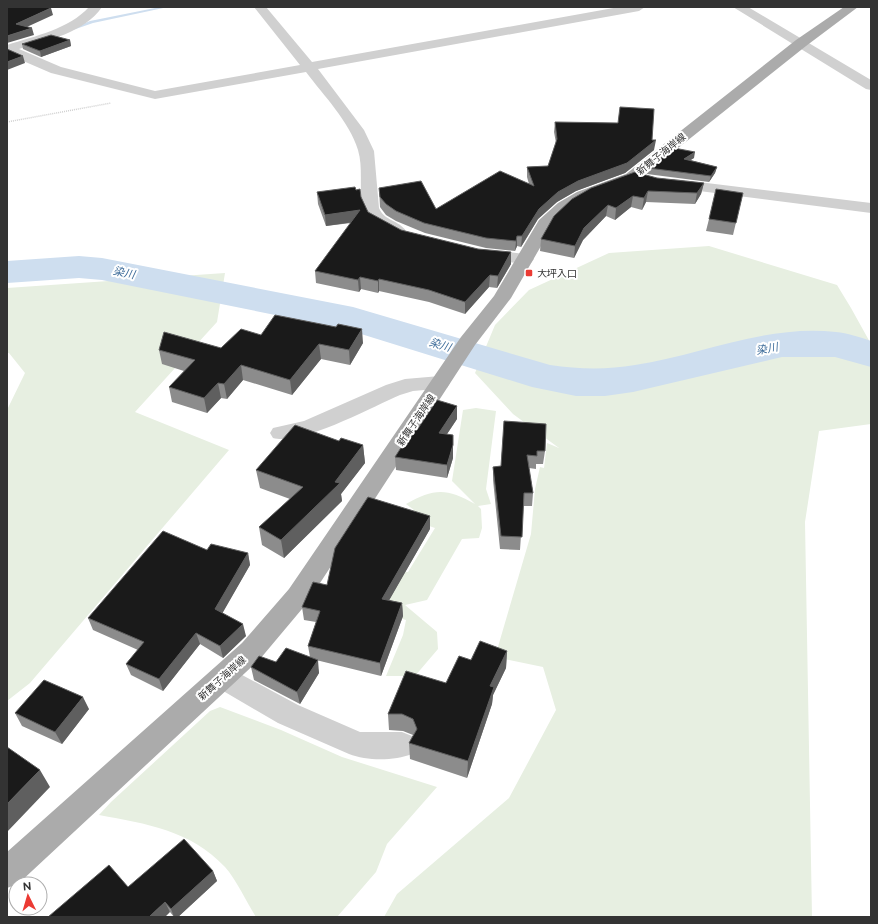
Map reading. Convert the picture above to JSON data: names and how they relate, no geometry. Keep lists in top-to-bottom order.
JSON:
{
  "streets": {
    "main road": ["新舞子海岸線"]
  },
  "water": ["染川"],
  "places": {
    "transit": ["大坪入口"]
  },
  "north": "top"
}
